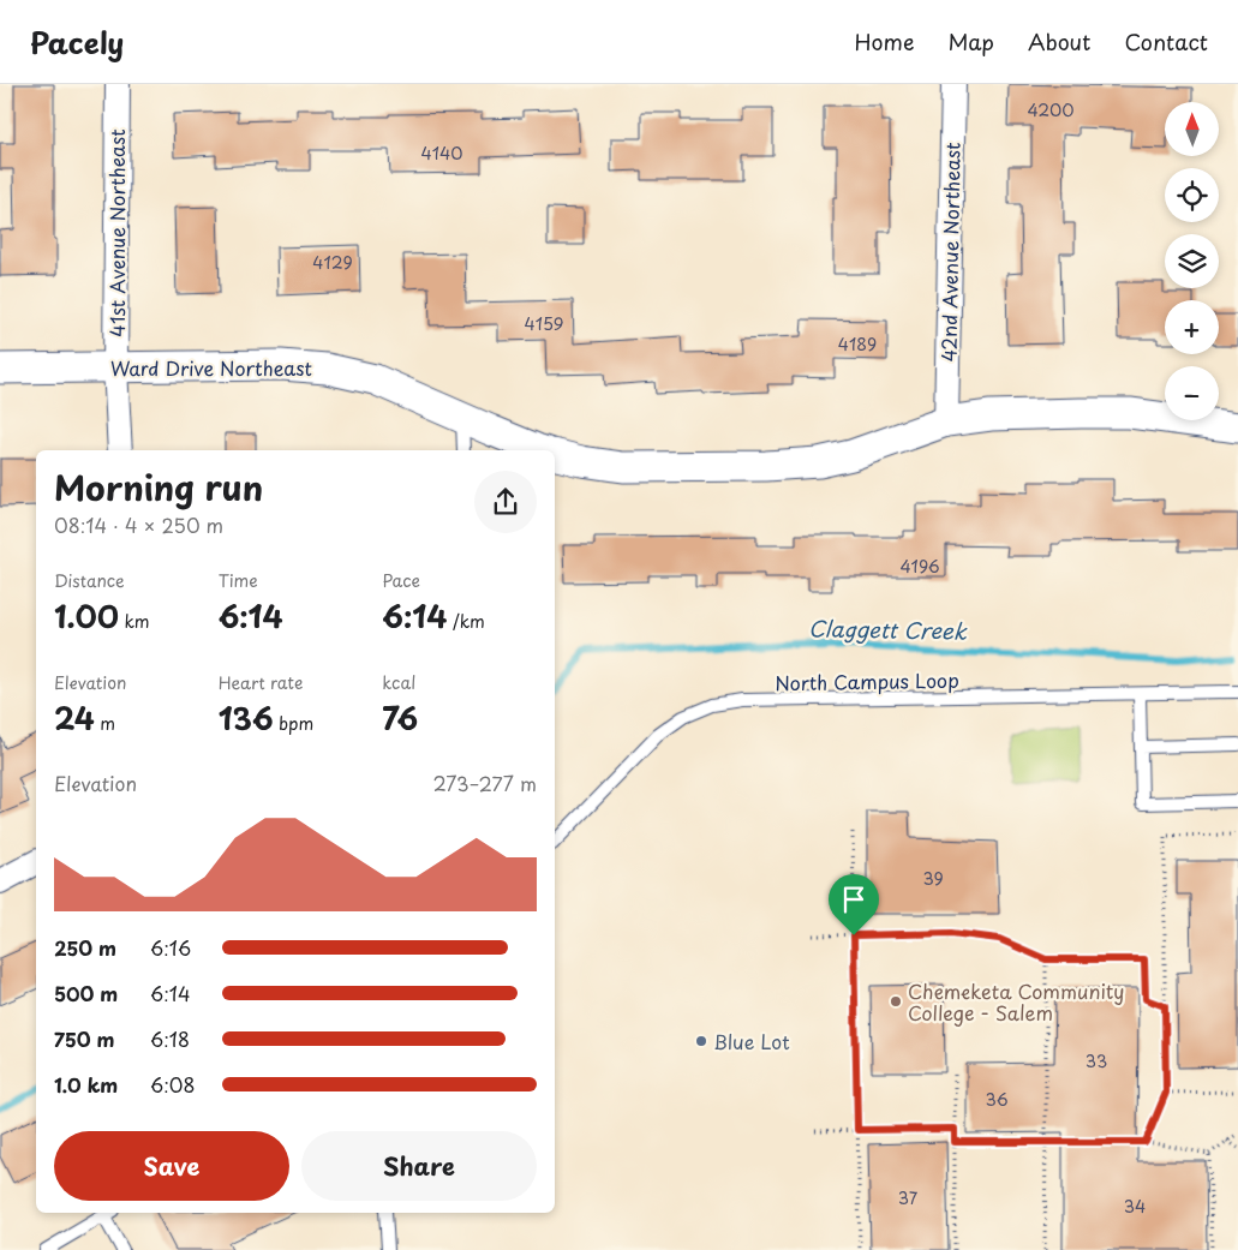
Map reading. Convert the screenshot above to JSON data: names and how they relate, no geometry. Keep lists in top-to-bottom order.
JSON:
{
  "streets": {
    "street": ["41st Avenue Northeast", "42nd Avenue Northeast", "Ward Drive Northeast"],
    "lane": ["North Campus Loop"]
  },
  "crossings": [
    ["41st Avenue Northeast", "Ward Drive Northeast"],
    ["42nd Avenue Northeast", "Ward Drive Northeast"]
  ],
  "water": ["Claggett Creek"],
  "places": ["Chemeketa Community College - Salem", "Blue Lot"],
  "house_numbers": [
    "4200",
    "4140",
    "4129",
    "4159",
    "4189",
    "4196",
    "39",
    "33",
    "36",
    "37",
    "34"
  ],
  "north": "top",
  "page": {
    "header": "Pacely",
    "nav": [
      "Home",
      "Map",
      "About",
      "Contact"
    ],
    "map_buttons": ["+", "−"],
    "heading": ["Morning run", "08:14 · 4 × 250 m"],
    "stats": [
      ["Distance", "1.00 km"],
      ["Time", "6:14"],
      ["Pace", "6:14 /km"],
      ["Elevation", "24 m"],
      ["Heart rate", "136 bpm"],
      ["kcal", "76"]
    ],
    "chart": ["Elevation", "273–277 m"],
    "list": [
      {
        "name": "250 m",
        "note": "6:16"
      },
      {
        "name": "500 m",
        "note": "6:14"
      },
      {
        "name": "750 m",
        "note": "6:18"
      },
      {
        "name": "1.0 km",
        "note": "6:08"
      }
    ],
    "buttons": ["Save", "Share"]
  }
}
